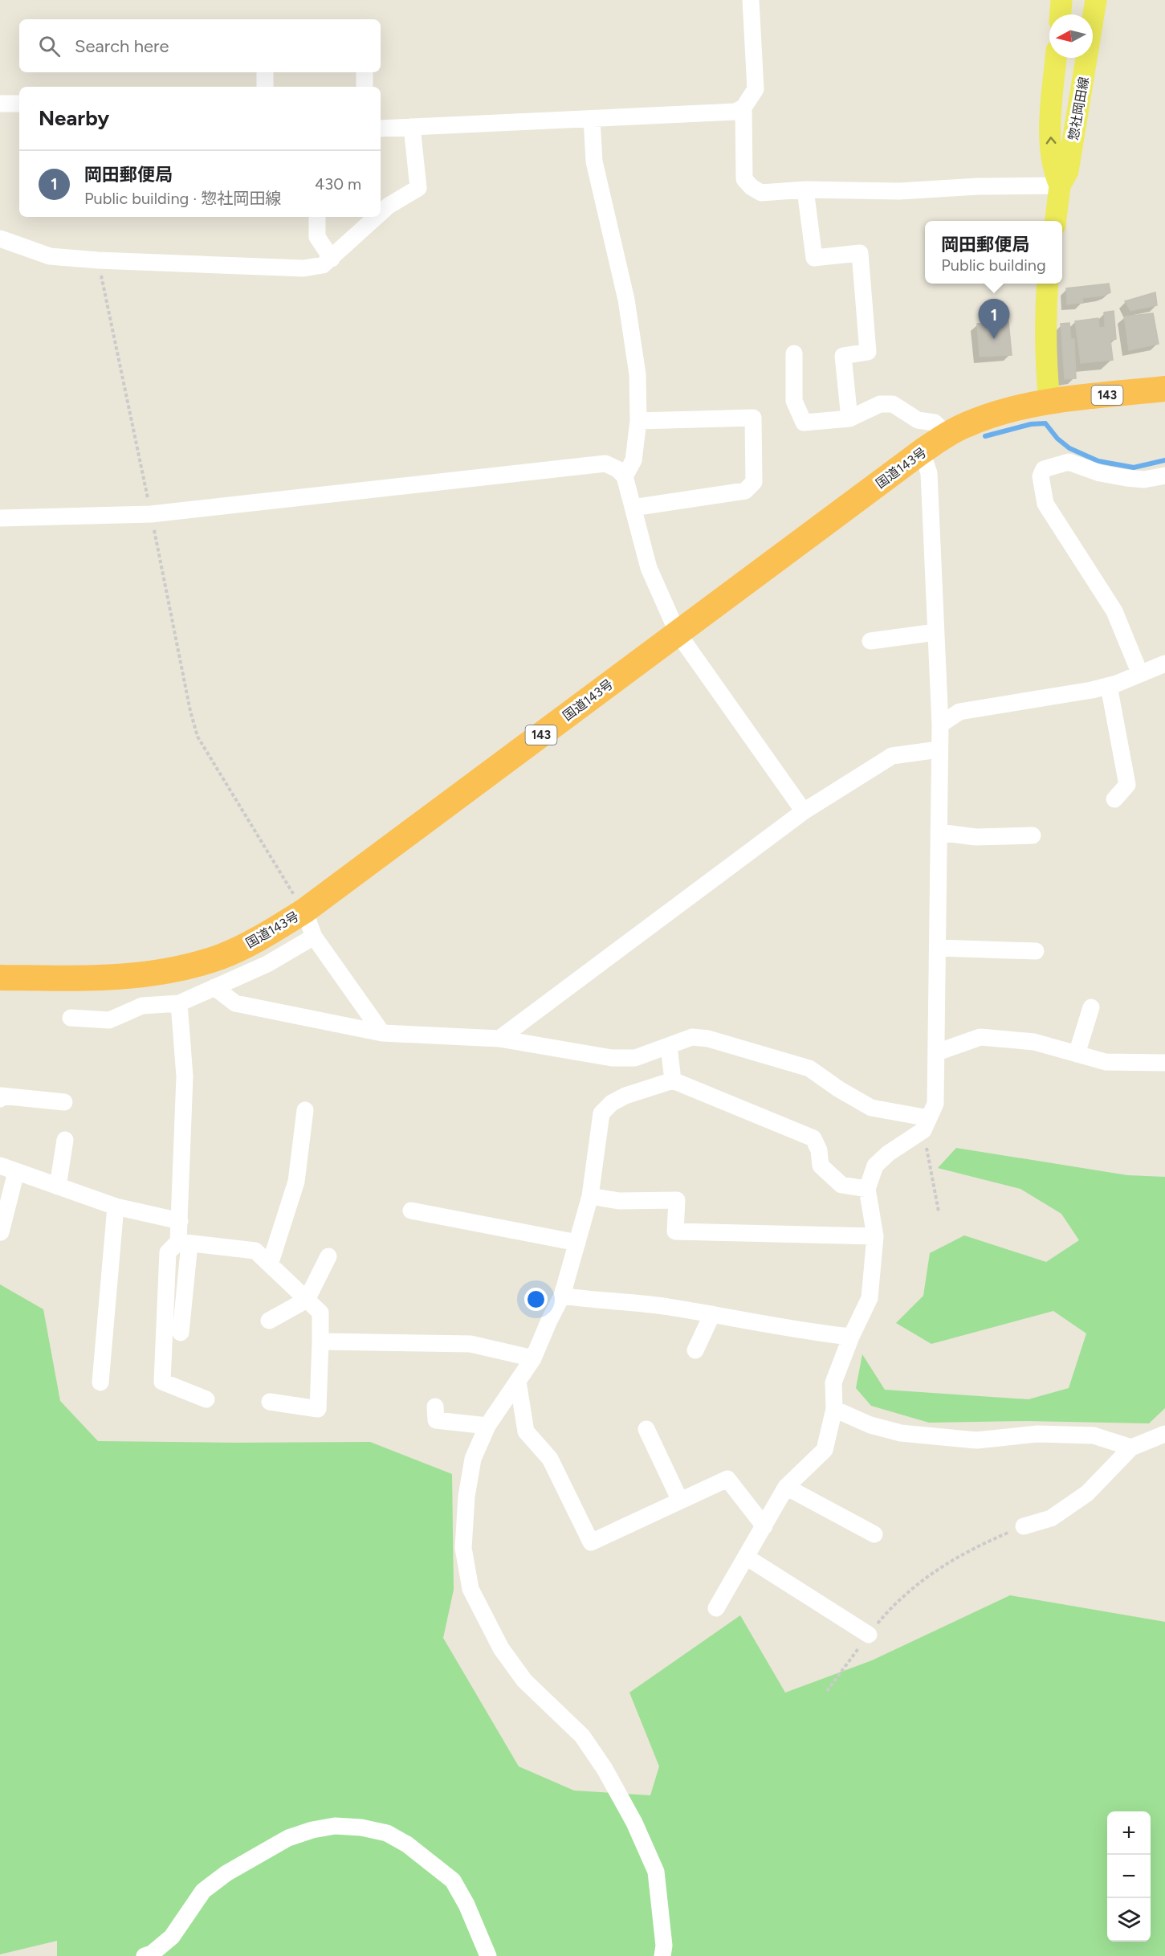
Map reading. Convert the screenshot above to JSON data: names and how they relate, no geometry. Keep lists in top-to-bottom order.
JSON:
{
  "streets": {
    "highway": ["143", "国道143号"],
    "main road": ["惣社岡田線"]
  },
  "north": "left",
  "page": {
    "search": "Search here",
    "heading": "Nearby",
    "list": [
      {
        "mark": "1",
        "name": "岡田郵便局",
        "note": "Public building · 惣社岡田線",
        "value": "430 m"
      }
    ],
    "popup": ["岡田郵便局", "Public building"],
    "pins": "1",
    "map_buttons": ["+", "−"]
  }
}
